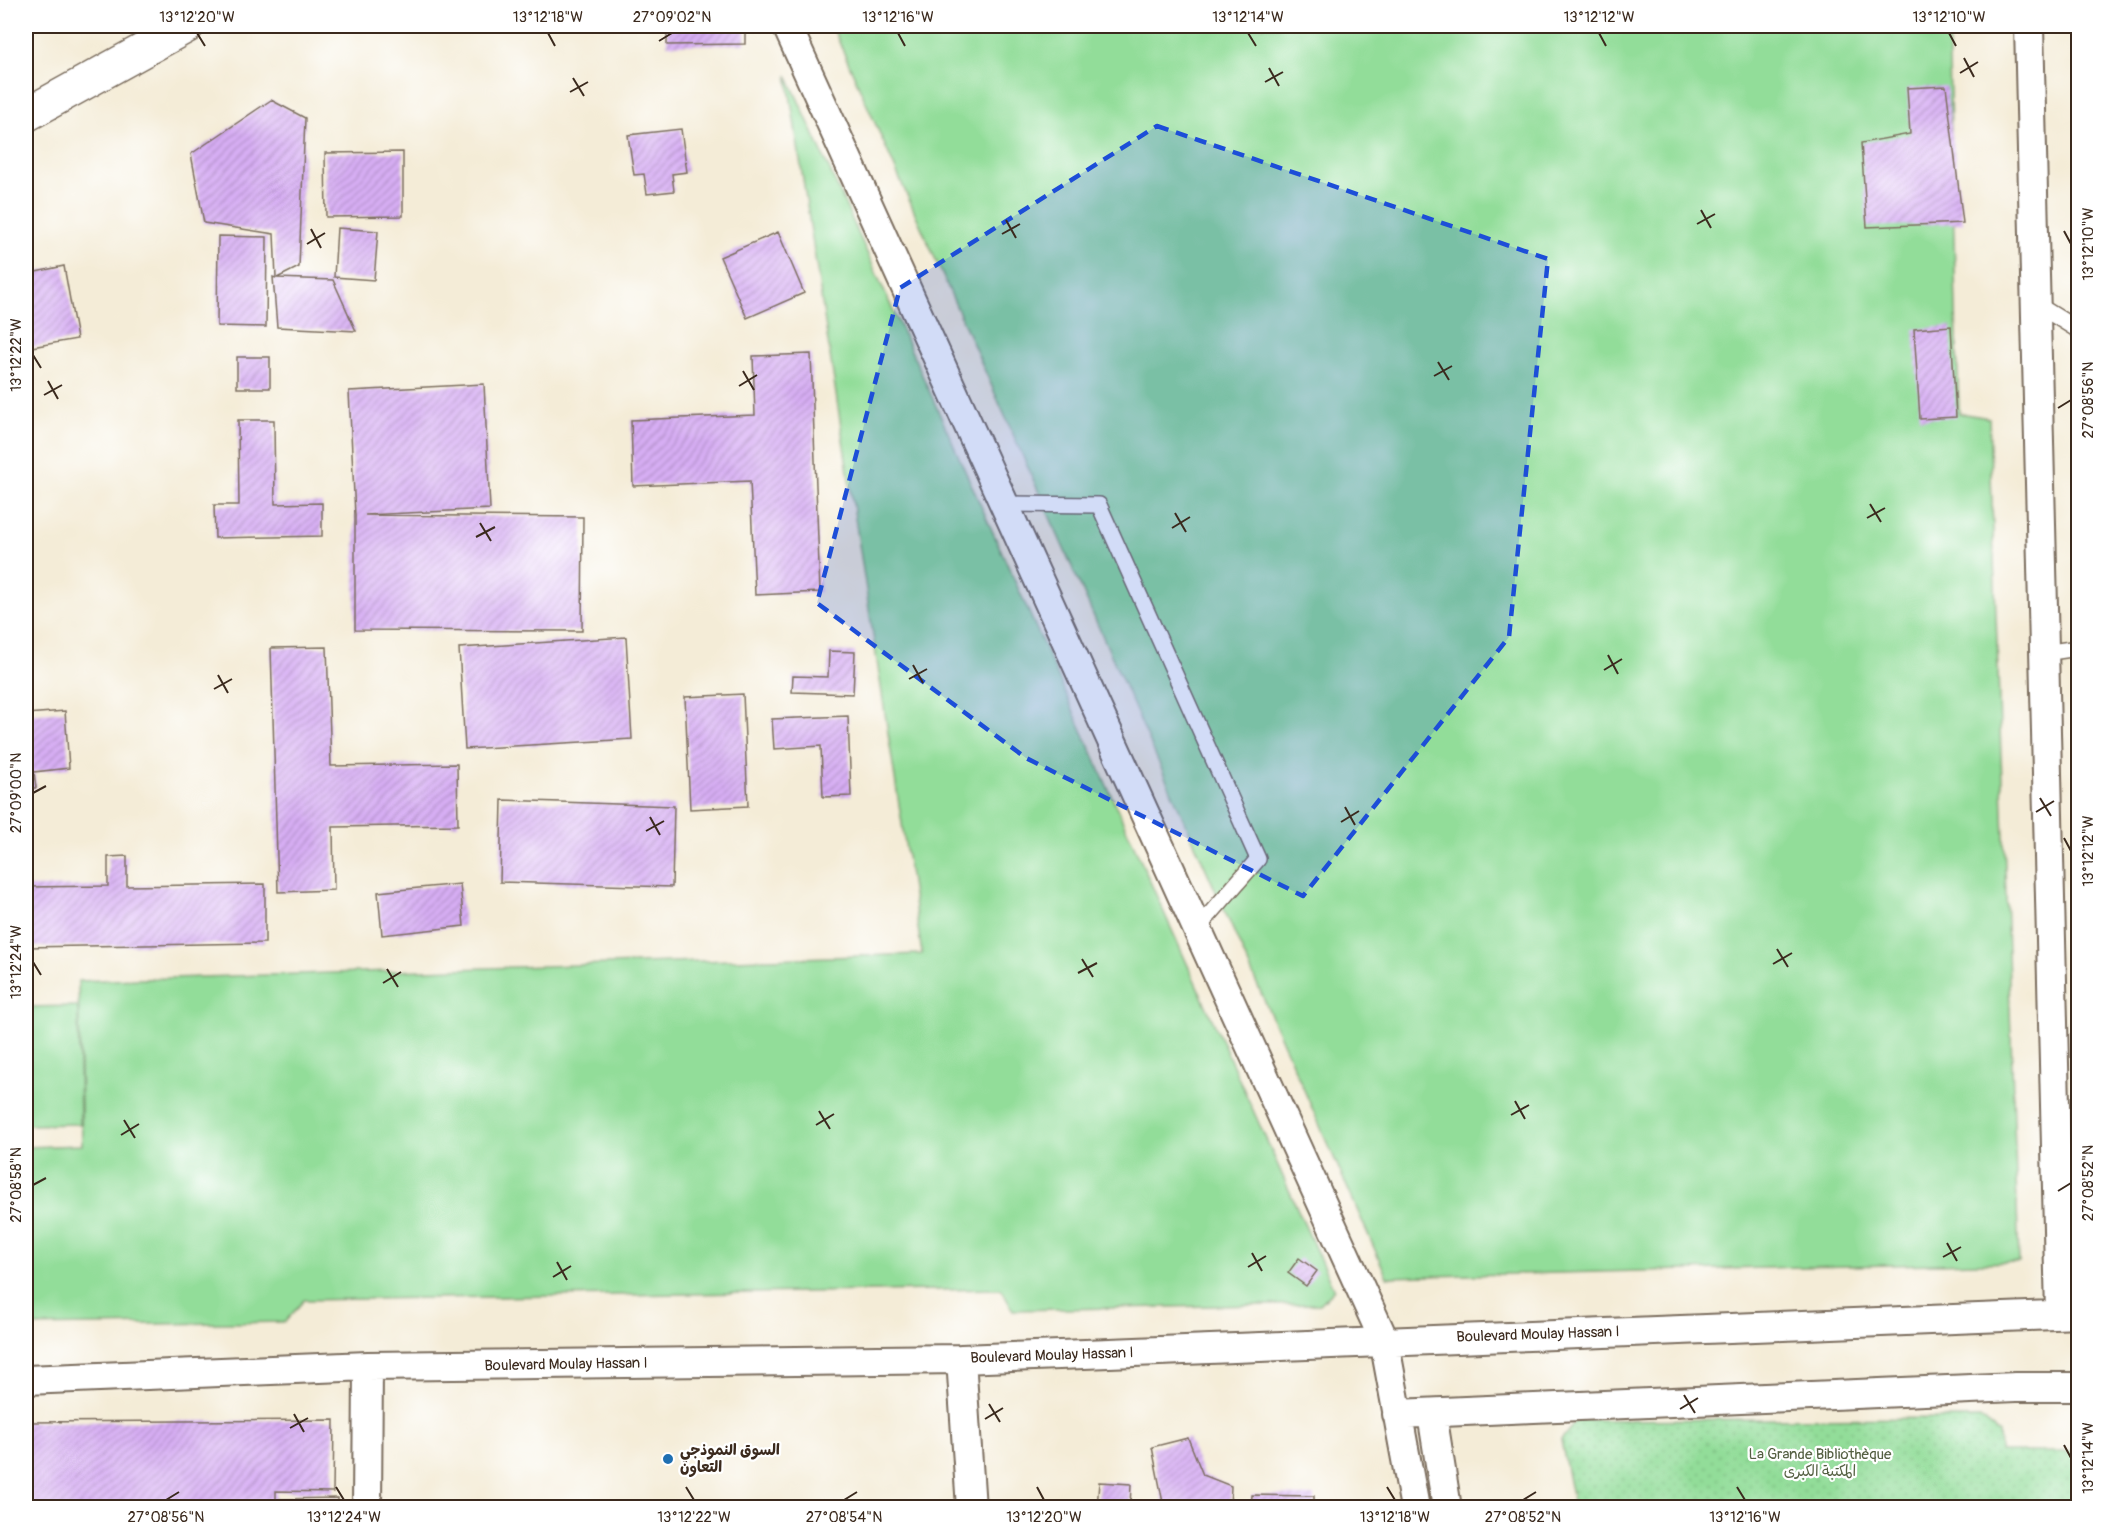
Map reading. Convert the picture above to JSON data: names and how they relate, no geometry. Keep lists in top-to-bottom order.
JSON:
{
  "streets": {
    "street": ["Boulevard Moulay Hassan I"]
  },
  "parks": ["La Grande Bibliothèque المكتبة الكبرى"],
  "places": ["السوق النموذجي التعاون"],
  "coordinates": [
    "13°12'20\"W",
    "13°12'18\"W",
    "27°09'02\"N",
    "13°12'16\"W",
    "13°12'14\"W",
    "13°12'12\"W",
    "13°12'10\"W",
    "13°12'22\"W",
    "27°08'56\"N",
    "27°09'00\"N",
    "13°12'24\"W",
    "27°08'52\"N",
    "27°08'58\"N",
    "27°08'54\"N"
  ]
}
